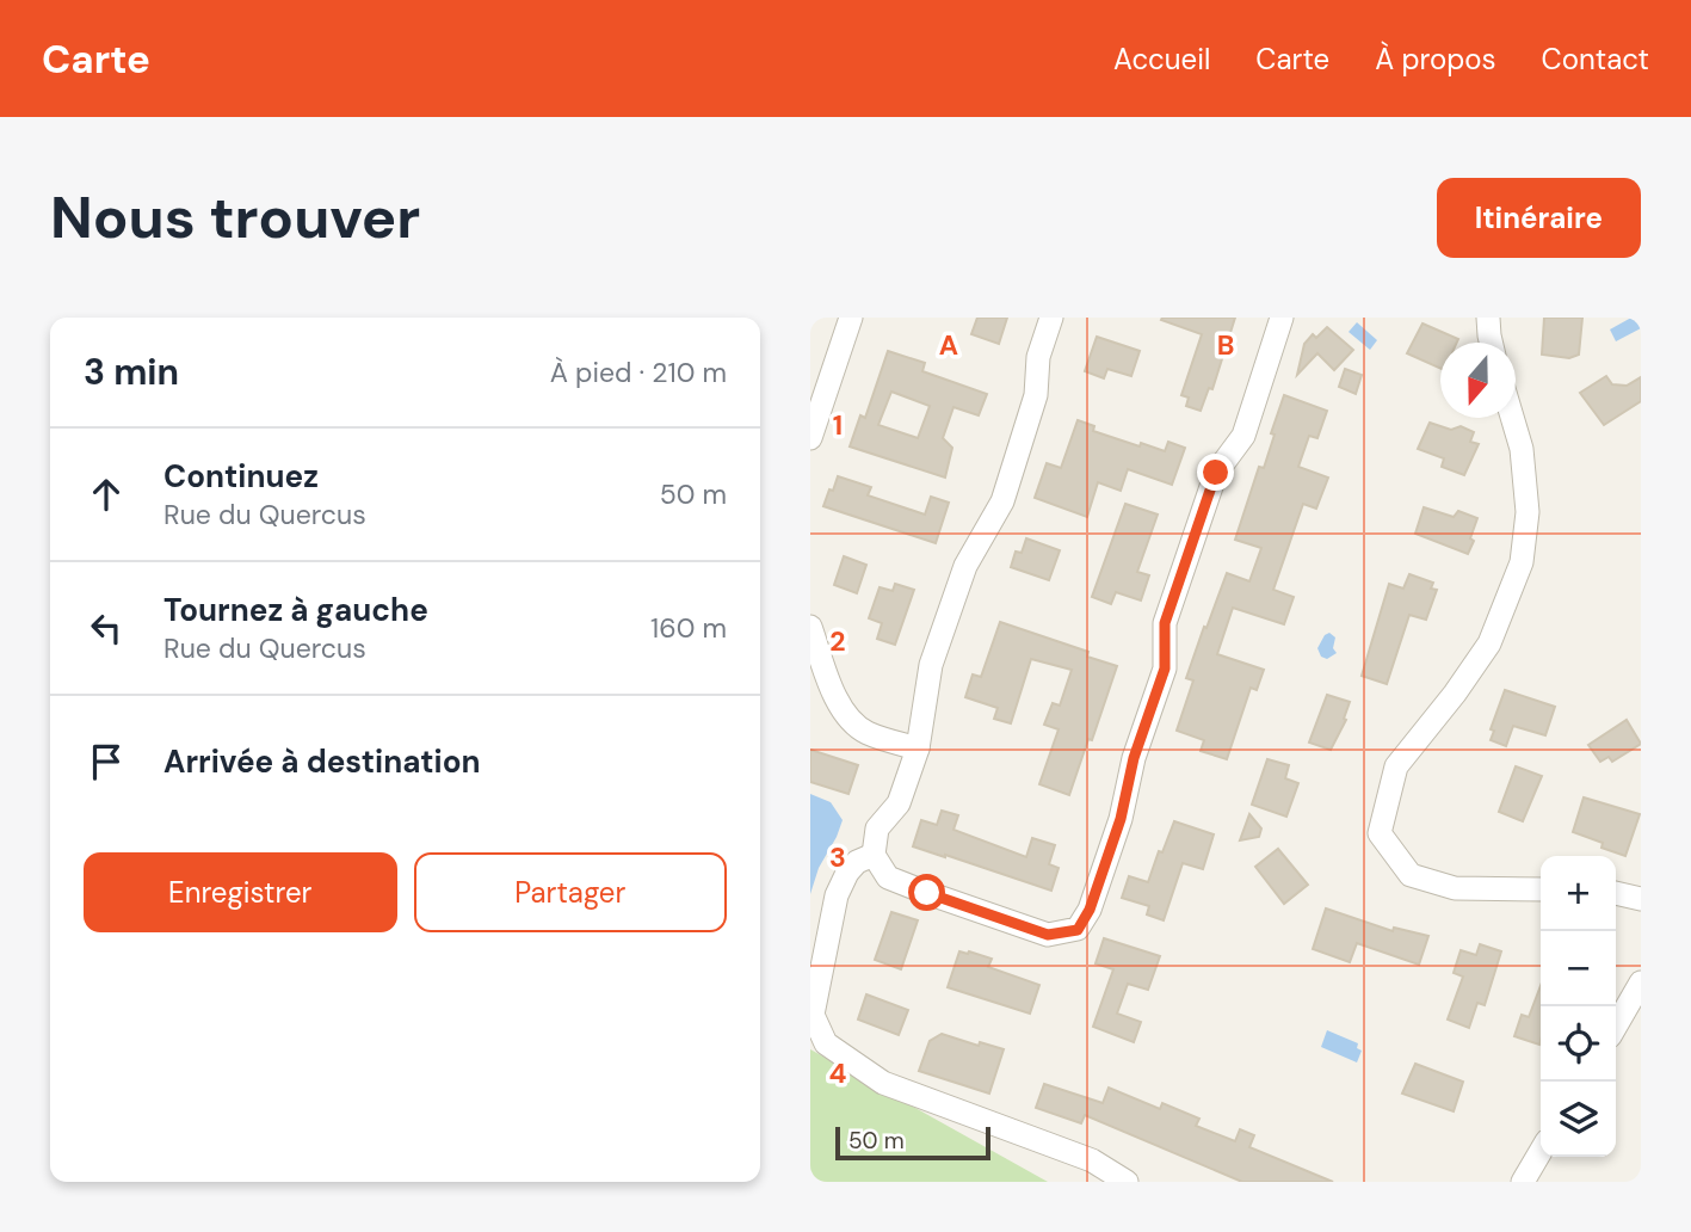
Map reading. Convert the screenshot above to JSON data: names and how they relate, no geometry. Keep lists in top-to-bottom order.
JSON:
{
  "scale_bar": "50 m",
  "north": "bottom",
  "page": {
    "header": "Carte",
    "nav": [
      "Accueil",
      "Carte",
      "À propos",
      "Contact"
    ],
    "buttons": [
      "Itinéraire",
      ["Enregistrer", "Partager"]
    ],
    "title": "Nous trouver",
    "heading": ["3 min", "À pied · 210 m"],
    "list": [
      ["Continuez", "Rue du Quercus", "50 m"],
      ["Tournez à gauche", "Rue du Quercus", "160 m"],
      "Arrivée à destination"
    ],
    "map_buttons": ["+", "−"],
    "scale": "50 m"
  },
  "grid": {
    "columns": ["A", "B"],
    "rows": [
      "1",
      "2",
      "3",
      "4"
    ]
  }
}
